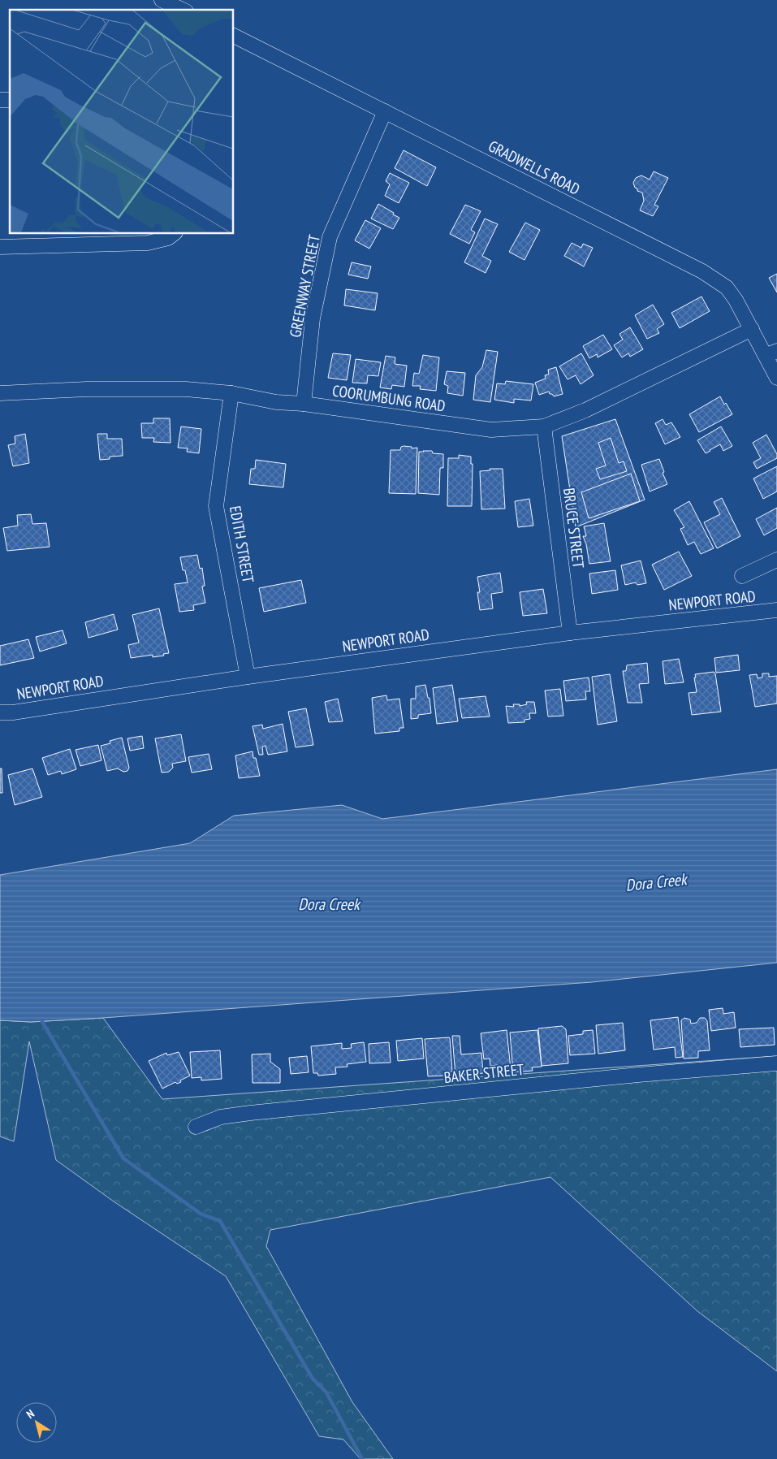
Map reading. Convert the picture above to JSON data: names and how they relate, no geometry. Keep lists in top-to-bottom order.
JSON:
{
  "streets": {
    "street": [
      "GRADWELLS ROAD",
      "GREENWAY STREET",
      "COORUMBUNG ROAD",
      "BRUCE STREET",
      "EDITH STREET",
      "NEWPORT ROAD",
      "BAKER STREET"
    ]
  },
  "crossings": [
    ["GRADWELLS ROAD", "GREENWAY STREET"],
    ["GRADWELLS ROAD", "COORUMBUNG ROAD"],
    ["GREENWAY STREET", "COORUMBUNG ROAD"],
    ["COORUMBUNG ROAD", "BRUCE STREET"],
    ["COORUMBUNG ROAD", "EDITH STREET"],
    ["BRUCE STREET", "NEWPORT ROAD"],
    ["EDITH STREET", "NEWPORT ROAD"]
  ],
  "water": ["Dora Creek"],
  "north": "top left"
}
